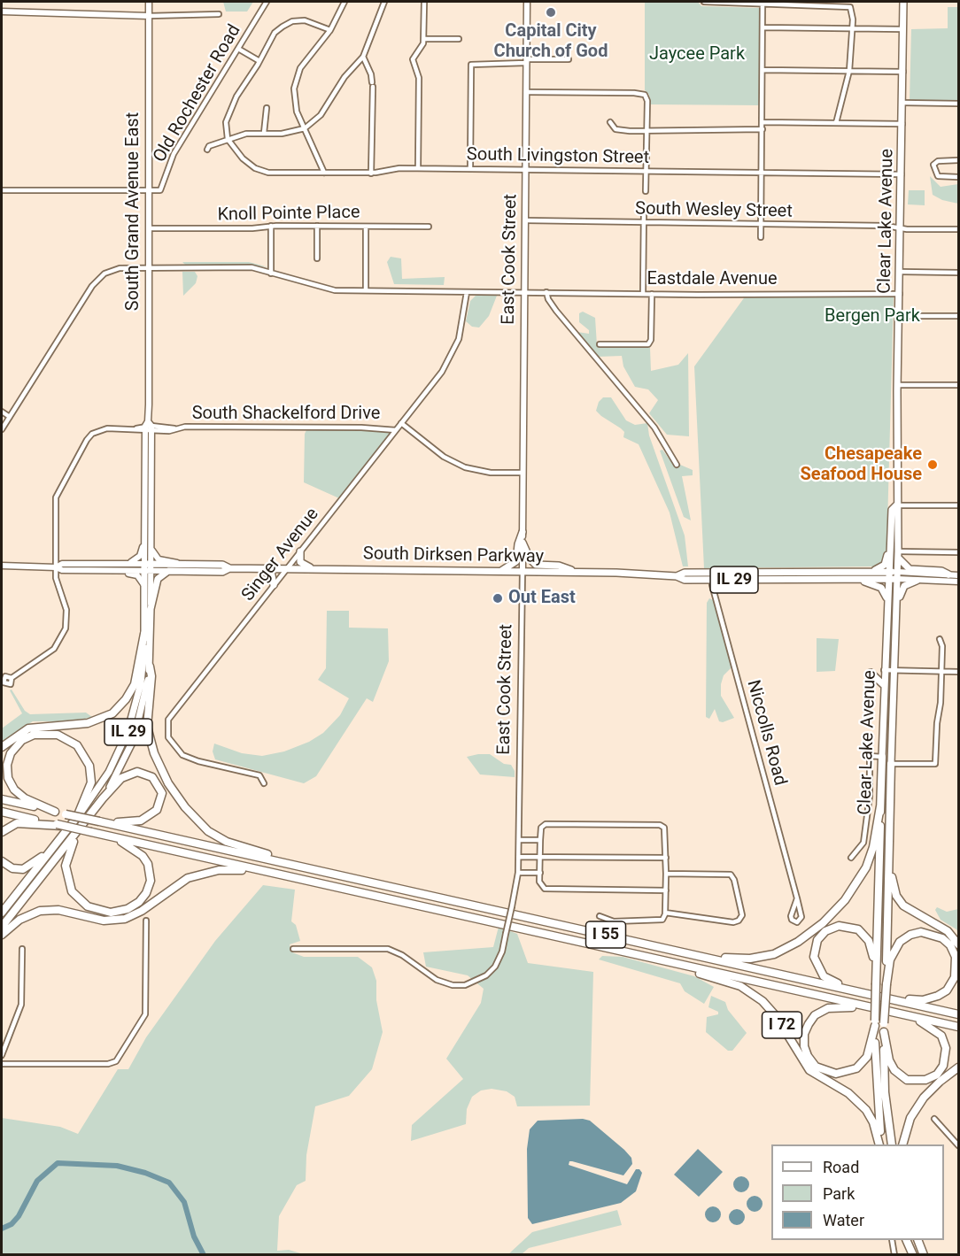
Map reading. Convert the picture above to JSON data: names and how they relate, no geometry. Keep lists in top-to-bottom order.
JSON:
{
  "streets": {
    "highway": [
      "Clear Lake Avenue",
      "IL 29",
      "I 55",
      "I 72"
    ],
    "main road": ["South Grand Avenue East", "East Cook Street", "South Dirksen Parkway"],
    "street": [
      "Old Rochester Road",
      "South Livingston Street",
      "South Wesley Street",
      "Knoll Pointe Place",
      "Eastdale Avenue",
      "South Shackelford Drive",
      "Singer Avenue",
      "Niccolls Road"
    ]
  },
  "crossings": [
    ["Old Rochester Road", "South Grand Avenue East"],
    ["South Livingston Street", "Clear Lake Avenue"],
    ["South Livingston Street", "East Cook Street"],
    ["South Wesley Street", "Clear Lake Avenue"],
    ["South Wesley Street", "East Cook Street"],
    ["South Grand Avenue East", "Knoll Pointe Place"],
    ["South Grand Avenue East", "Eastdale Avenue"],
    ["South Grand Avenue East", "South Shackelford Drive"],
    ["South Grand Avenue East", "South Dirksen Parkway"],
    ["South Grand Avenue East", "IL 29"],
    ["Clear Lake Avenue", "Eastdale Avenue"],
    ["Clear Lake Avenue", "South Dirksen Parkway"],
    ["Clear Lake Avenue", "IL 29"],
    ["East Cook Street", "Eastdale Avenue"],
    ["East Cook Street", "South Dirksen Parkway"],
    ["Eastdale Avenue", "Singer Avenue"],
    ["South Shackelford Drive", "Singer Avenue"],
    ["South Shackelford Drive", "South Dirksen Parkway"],
    ["Singer Avenue", "South Dirksen Parkway"],
    ["South Dirksen Parkway", "IL 29"],
    ["South Dirksen Parkway", "Niccolls Road"],
    ["IL 29", "I 55"],
    ["I 55", "I 72"]
  ],
  "parks": ["Jaycee Park", "Bergen Park"],
  "places": ["Capital City Church of God", "Chesapeake Seafood House", "Out East"],
  "legend": ["Road", "Park", "Water"]
}
